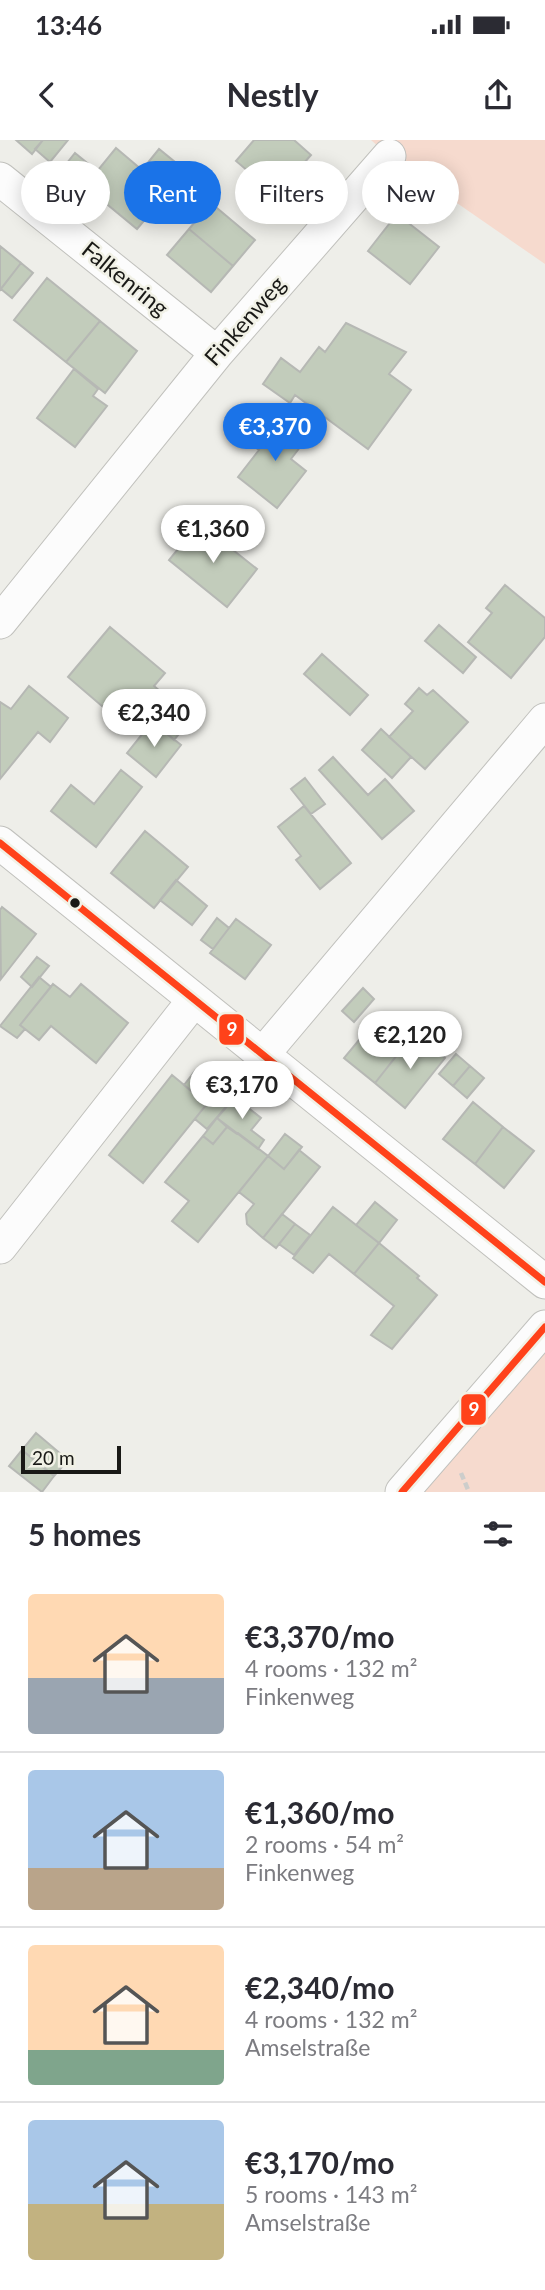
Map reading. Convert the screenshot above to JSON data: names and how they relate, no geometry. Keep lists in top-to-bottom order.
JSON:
{
  "streets": {
    "street": ["Falkenring", "Finkenweg"]
  },
  "crossings": [
    ["Falkenring", "Finkenweg"]
  ],
  "lines": ["transit line 9"],
  "scale_bar": "20 m",
  "page": {
    "status": "13:46",
    "header": "Nestly",
    "chip": [
      "Buy",
      "Rent",
      "Filters",
      "New"
    ],
    "price": [
      "€3,370",
      "€1,360",
      "€2,340",
      "€2,120",
      "€3,170"
    ],
    "scale": "20 m",
    "heading": "5 homes",
    "list": [
      {
        "name": "€3,370/mo",
        "note": "4 rooms · 132 m² · Finkenweg"
      },
      {
        "name": "€1,360/mo",
        "note": "2 rooms · 54 m² · Finkenweg"
      },
      {
        "name": "€2,340/mo",
        "note": "4 rooms · 132 m² · Amselstraße"
      },
      {
        "name": "€3,170/mo",
        "note": "5 rooms · 143 m² · Amselstraße"
      }
    ]
  }
}
